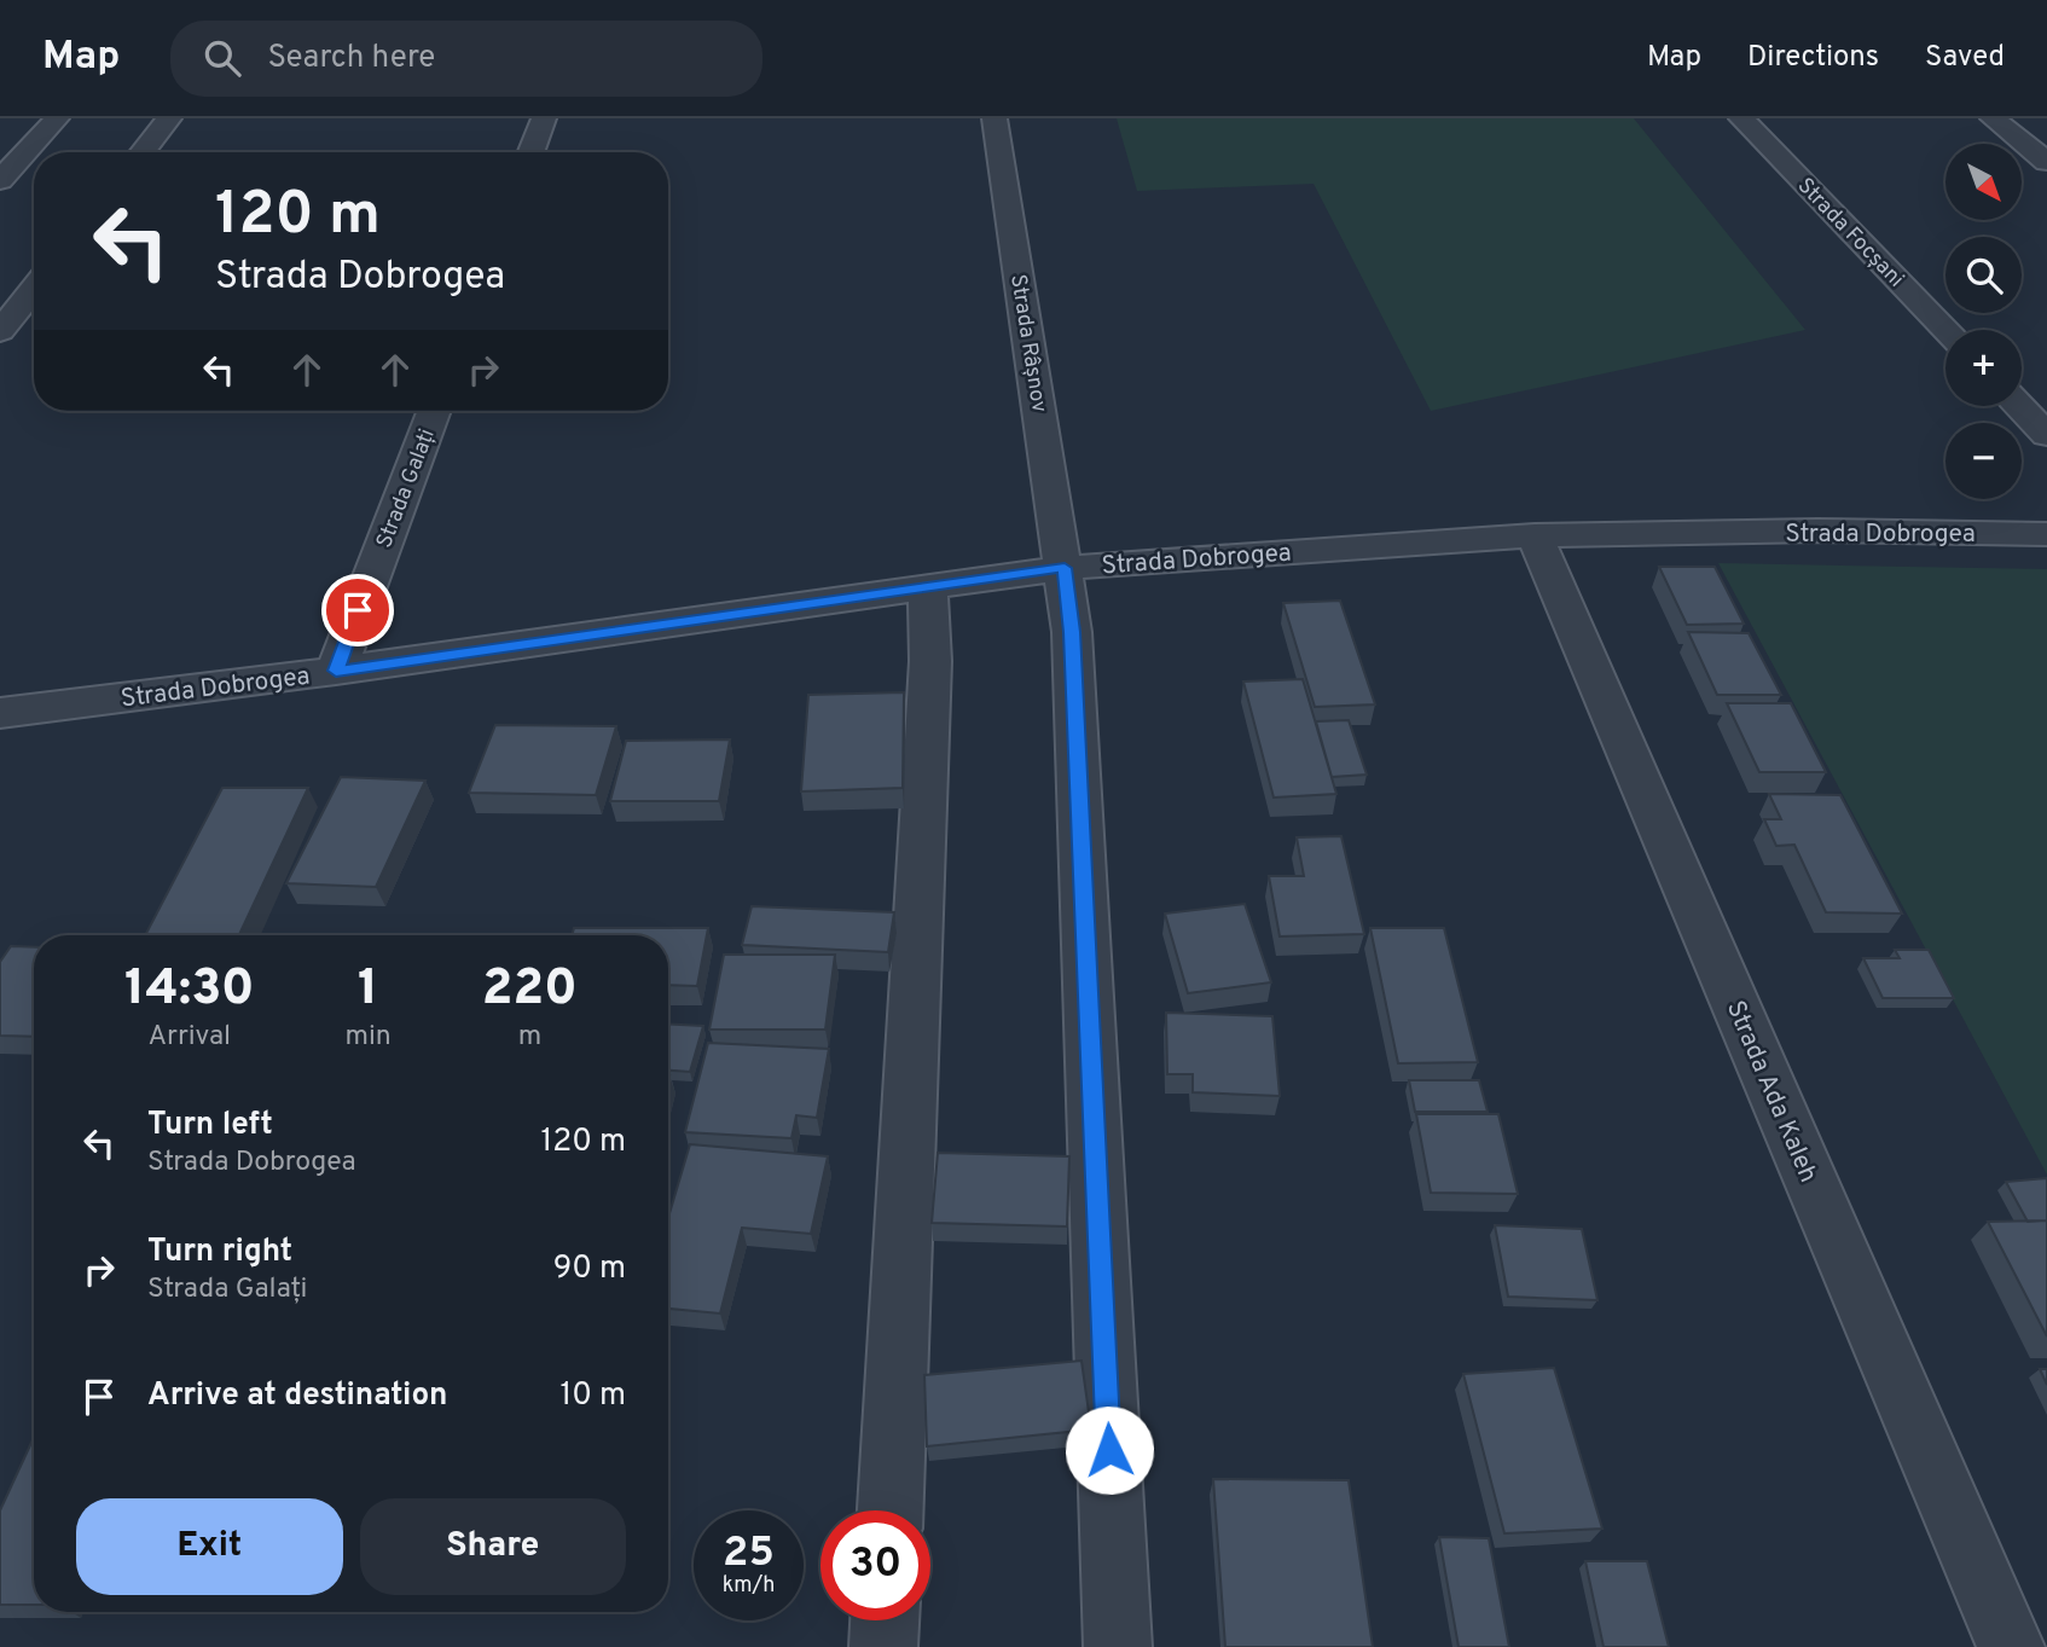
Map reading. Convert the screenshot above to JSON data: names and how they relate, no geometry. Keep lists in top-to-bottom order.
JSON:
{
  "streets": {
    "street": [
      "Strada Focșani",
      "Strada Râșnov",
      "Strada Galați",
      "Strada Dobrogea",
      "Strada Ada Kaleh"
    ]
  },
  "crossings": [
    ["Strada Râșnov", "Strada Dobrogea"],
    ["Strada Galați", "Strada Dobrogea"],
    ["Strada Dobrogea", "Strada Ada Kaleh"]
  ],
  "north": "bottom right",
  "page": {
    "header": "Map",
    "search": "Search here",
    "nav": ["Map", "Directions", "Saved"],
    "map_buttons": ["+", "−"],
    "turn": ["120 m", "Strada Dobrogea"],
    "eta": [
      "14:30",
      "Arrival",
      "1",
      "min",
      "220",
      "m"
    ],
    "list": [
      {
        "name": "Turn left",
        "note": "Strada Dobrogea",
        "value": "120 m"
      },
      {
        "name": "Turn right",
        "note": "Strada Galați",
        "value": "90 m"
      },
      {
        "name": "Arrive at destination",
        "value": "10 m"
      }
    ],
    "buttons": ["Exit", "Share"],
    "speed": "25 km/h",
    "limit": "30"
  }
}
